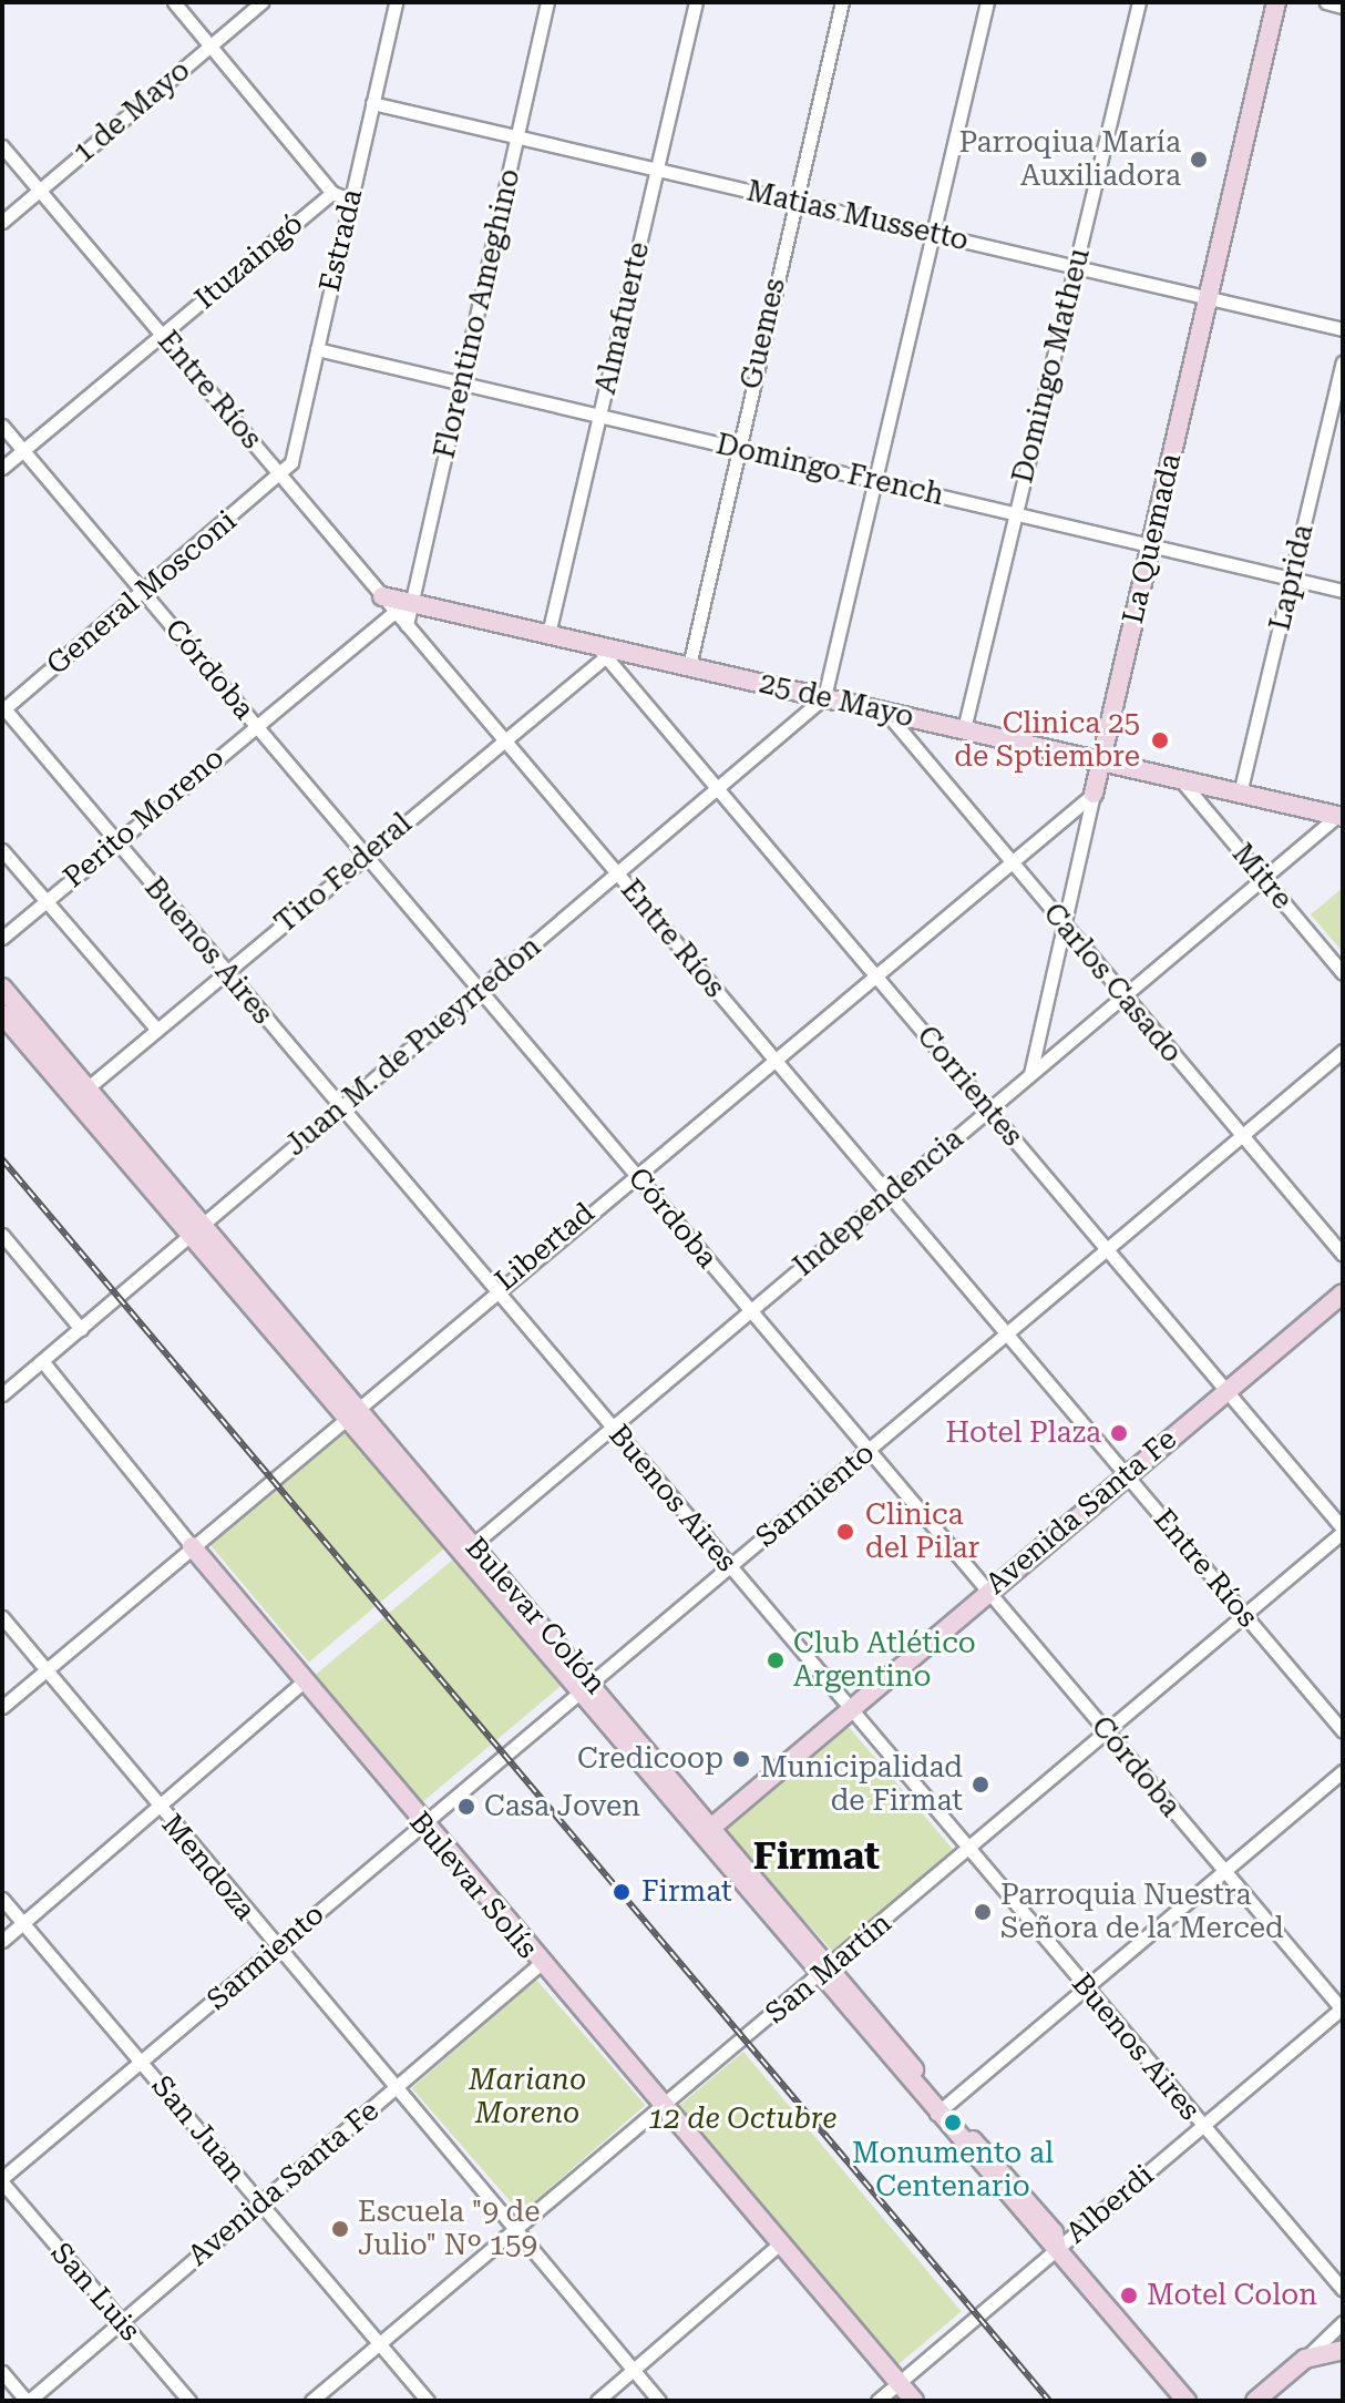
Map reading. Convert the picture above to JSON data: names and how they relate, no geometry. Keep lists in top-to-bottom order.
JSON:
{
  "streets": {
    "street": [
      "1 de Mayo",
      "Matias Mussetto",
      "Estrada",
      "Ituzaingó",
      "Florentino Ameghino",
      "Almafuerte",
      "Guemes",
      "Domingo Matheu",
      "Entre Ríos",
      "Domingo French",
      "La Quemada",
      "Laprida",
      "General Mosconi",
      "Córdoba",
      "25 de Mayo",
      "Perito Moreno",
      "Tiro Federal",
      "Mitre",
      "Buenos Aires",
      "Carlos Casado",
      "Juan M. de Pueyrredon",
      "Corrientes",
      "Independencia",
      "Libertad",
      "Sarmiento",
      "Avenida Santa Fe",
      "Bulevar Colón",
      "Mendoza",
      "Bulevar Solís",
      "San Martín",
      "San Juan",
      "Alberdi",
      "San Luis"
    ]
  },
  "crossings": [
    ["1 de Mayo", "Entre Ríos"],
    ["Matias Mussetto", "Estrada"],
    ["Matias Mussetto", "Florentino Ameghino"],
    ["Matias Mussetto", "Almafuerte"],
    ["Matias Mussetto", "Guemes"],
    ["Matias Mussetto", "Domingo Matheu"],
    ["Matias Mussetto", "La Quemada"],
    ["Estrada", "Entre Ríos"],
    ["Estrada", "Domingo French"],
    ["Estrada", "General Mosconi"],
    ["Ituzaingó", "Entre Ríos"],
    ["Ituzaingó", "Córdoba"],
    ["Florentino Ameghino", "Entre Ríos"],
    ["Florentino Ameghino", "Domingo French"],
    ["Florentino Ameghino", "25 de Mayo"],
    ["Almafuerte", "Domingo French"],
    ["Almafuerte", "25 de Mayo"],
    ["Guemes", "Domingo French"],
    ["Guemes", "25 de Mayo"],
    ["Domingo Matheu", "Domingo French"],
    ["Domingo Matheu", "25 de Mayo"],
    ["Entre Ríos", "General Mosconi"],
    ["Entre Ríos", "25 de Mayo"],
    ["Entre Ríos", "Perito Moreno"],
    ["Entre Ríos", "Tiro Federal"],
    ["Entre Ríos", "Juan M. de Pueyrredon"],
    ["Entre Ríos", "Independencia"],
    ["Entre Ríos", "Libertad"],
    ["Entre Ríos", "Sarmiento"],
    ["Entre Ríos", "Avenida Santa Fe"],
    ["Entre Ríos", "San Martín"],
    ["Domingo French", "La Quemada"],
    ["Domingo French", "Laprida"],
    ["La Quemada", "25 de Mayo"],
    ["La Quemada", "Carlos Casado"],
    ["La Quemada", "Independencia"],
    ["La Quemada", "Libertad"],
    ["Laprida", "25 de Mayo"],
    ["General Mosconi", "Córdoba"],
    ["General Mosconi", "Buenos Aires"],
    ["Córdoba", "Perito Moreno"],
    ["Córdoba", "Tiro Federal"],
    ["Córdoba", "Juan M. de Pueyrredon"],
    ["Córdoba", "Independencia"],
    ["Córdoba", "Libertad"],
    ["Córdoba", "Sarmiento"],
    ["Córdoba", "Avenida Santa Fe"],
    ["Córdoba", "San Martín"],
    ["Córdoba", "Alberdi"],
    ["25 de Mayo", "Perito Moreno"],
    ["25 de Mayo", "Tiro Federal"],
    ["25 de Mayo", "Mitre"],
    ["25 de Mayo", "Carlos Casado"],
    ["25 de Mayo", "Juan M. de Pueyrredon"],
    ["25 de Mayo", "Corrientes"],
    ["25 de Mayo", "Independencia"],
    ["Perito Moreno", "Buenos Aires"],
    ["Tiro Federal", "Buenos Aires"],
    ["Tiro Federal", "Corrientes"],
    ["Tiro Federal", "Bulevar Colón"],
    ["Mitre", "Independencia"],
    ["Buenos Aires", "Juan M. de Pueyrredon"],
    ["Buenos Aires", "Independencia"],
    ["Buenos Aires", "Libertad"],
    ["Buenos Aires", "Sarmiento"],
    ["Buenos Aires", "Avenida Santa Fe"],
    ["Buenos Aires", "San Martín"],
    ["Buenos Aires", "Alberdi"],
    ["Carlos Casado", "Independencia"],
    ["Carlos Casado", "Libertad"],
    ["Carlos Casado", "Sarmiento"],
    ["Juan M. de Pueyrredon", "Corrientes"],
    ["Juan M. de Pueyrredon", "Bulevar Colón"],
    ["Juan M. de Pueyrredon", "Bulevar Solís"],
    ["Corrientes", "Independencia"],
    ["Corrientes", "Libertad"],
    ["Corrientes", "Sarmiento"],
    ["Corrientes", "Avenida Santa Fe"],
    ["Corrientes", "San Martín"],
    ["Independencia", "Bulevar Colón"],
    ["Libertad", "Bulevar Colón"],
    ["Libertad", "Mendoza"],
    ["Libertad", "Bulevar Solís"],
    ["Sarmiento", "Bulevar Colón"],
    ["Sarmiento", "Mendoza"],
    ["Sarmiento", "Bulevar Solís"],
    ["Sarmiento", "San Juan"],
    ["Sarmiento", "San Luis"],
    ["Avenida Santa Fe", "Bulevar Colón"],
    ["Avenida Santa Fe", "Mendoza"],
    ["Avenida Santa Fe", "Bulevar Solís"],
    ["Avenida Santa Fe", "San Juan"],
    ["Avenida Santa Fe", "San Luis"],
    ["Bulevar Colón", "San Martín"],
    ["Bulevar Colón", "Alberdi"],
    ["Mendoza", "San Martín"],
    ["Bulevar Solís", "San Martín"],
    ["Bulevar Solís", "Alberdi"],
    ["San Martín", "San Juan"]
  ],
  "districts": ["Firmat"],
  "parks": ["Mariano Moreno", "12 de Octubre"],
  "places": [
    "Parroqiua María Auxiliadora",
    "Clinica 25 de Sptiembre",
    "Hotel Plaza",
    "Clinica del Pilar",
    "Club Atlético Argentino",
    "Credicoop",
    "Municipalidad de Firmat",
    "Casa Joven",
    "Firmat",
    "Parroquia Nuestra Señora de la Merced",
    "Monumento al Centenario",
    "Escuela \"9 de Julio\" Nº 159",
    "Motel Colon"
  ]
}
